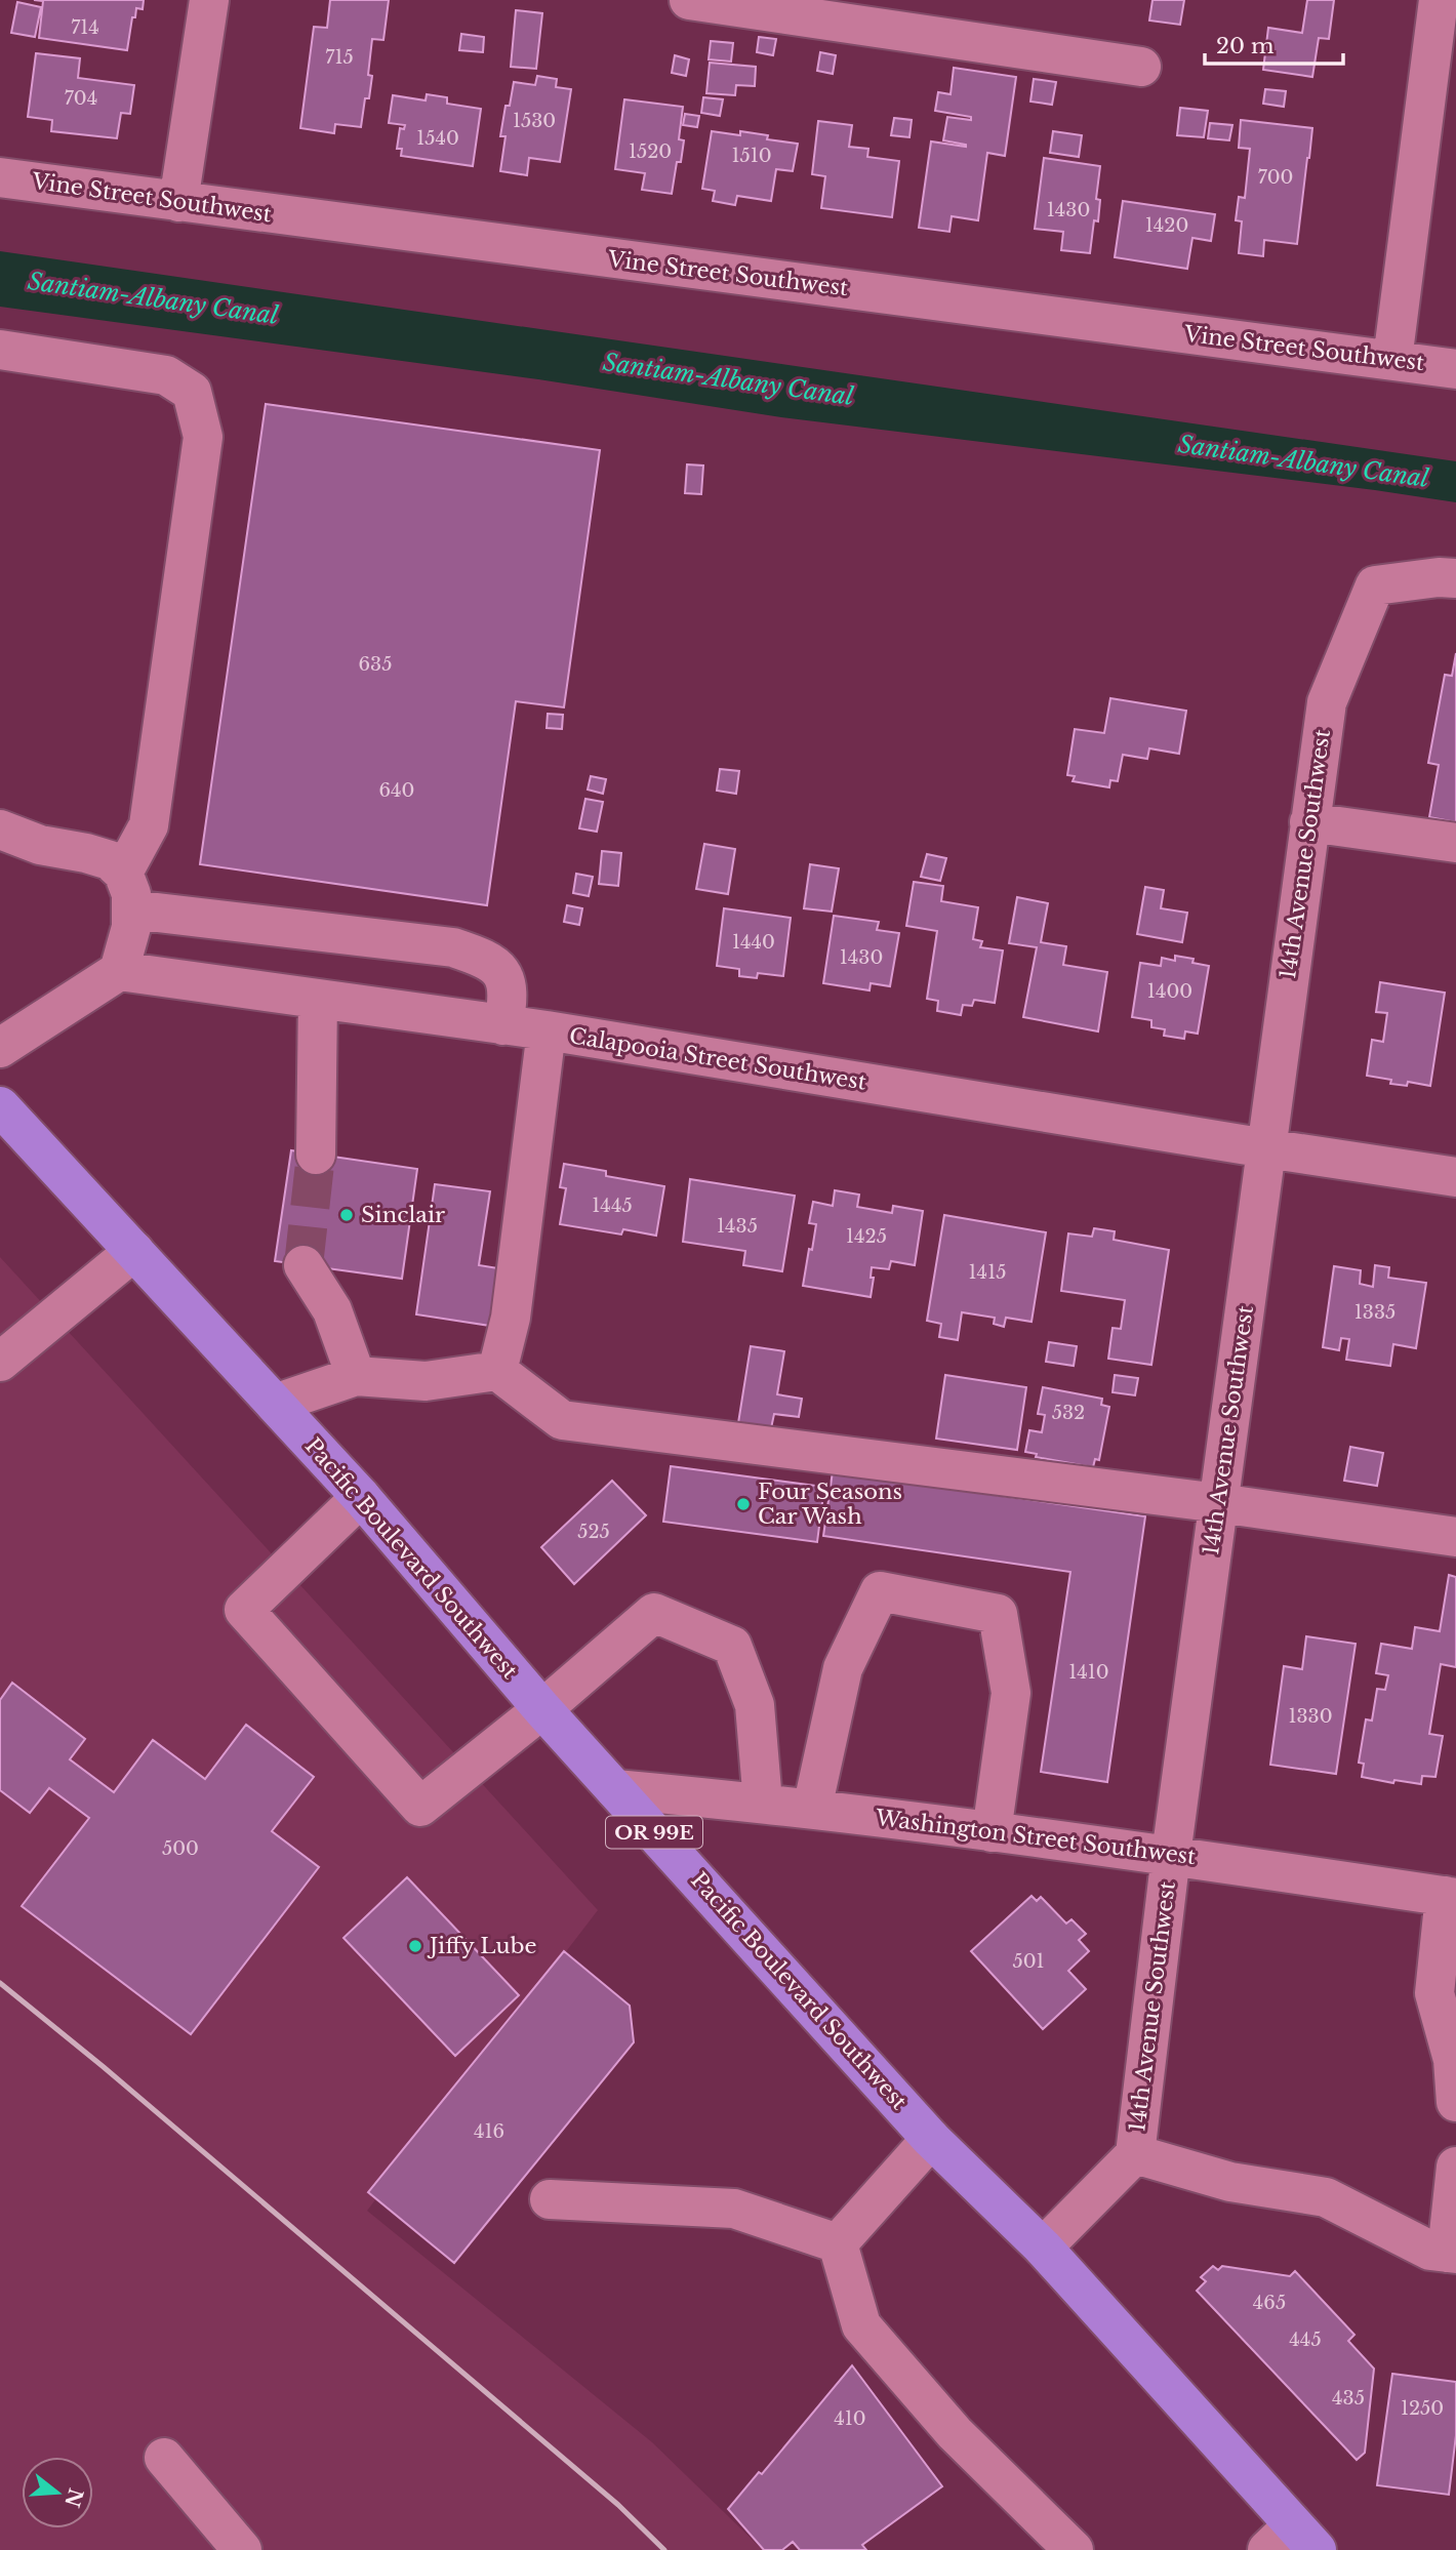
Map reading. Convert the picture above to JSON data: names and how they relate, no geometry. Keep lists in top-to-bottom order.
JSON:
{
  "streets": {
    "main road": ["Pacific Boulevard Southwest", "OR 99E"],
    "street": [
      "Vine Street Southwest",
      "14th Avenue Southwest",
      "Calapooia Street Southwest",
      "Washington Street Southwest"
    ]
  },
  "crossings": [
    ["14th Avenue Southwest", "Calapooia Street Southwest"],
    ["14th Avenue Southwest", "Pacific Boulevard Southwest"],
    ["14th Avenue Southwest", "Washington Street Southwest"],
    ["Pacific Boulevard Southwest", "Washington Street Southwest"]
  ],
  "water": ["Santiam-Albany Canal"],
  "places": ["Sinclair", "Four Seasons Car Wash", "Jiffy Lube"],
  "house_numbers": [
    "714",
    "715",
    "704",
    "1530",
    "1540",
    "1520",
    "1510",
    "700",
    "1430",
    "1420",
    "635",
    "640",
    "1440",
    "1430",
    "1400",
    "1445",
    "1435",
    "1425",
    "1415",
    "1335",
    "532",
    "525",
    "1410",
    "1330",
    "500",
    "501",
    "416",
    "465",
    "445",
    "435",
    "1250",
    "410"
  ],
  "scale_bar": "20 m",
  "north": "right"
}
